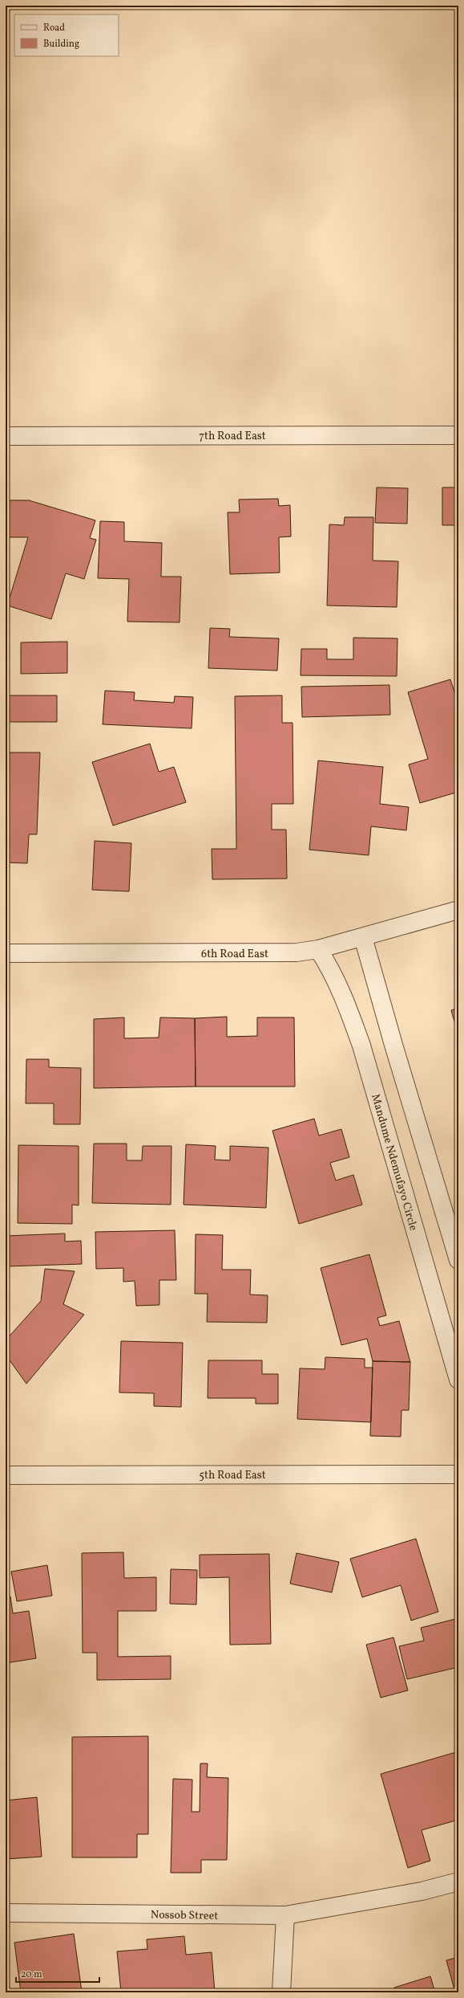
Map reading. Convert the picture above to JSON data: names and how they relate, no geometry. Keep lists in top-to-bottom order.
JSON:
{
  "streets": {
    "street": [
      "7th Road East",
      "6th Road East",
      "Mandume Ndemufayo Circle",
      "5th Road East",
      "Nossob Street"
    ]
  },
  "crossings": [
    ["6th Road East", "Mandume Ndemufayo Circle"]
  ],
  "legend": ["Road", "Building"],
  "scale_bar": "20 m"
}
